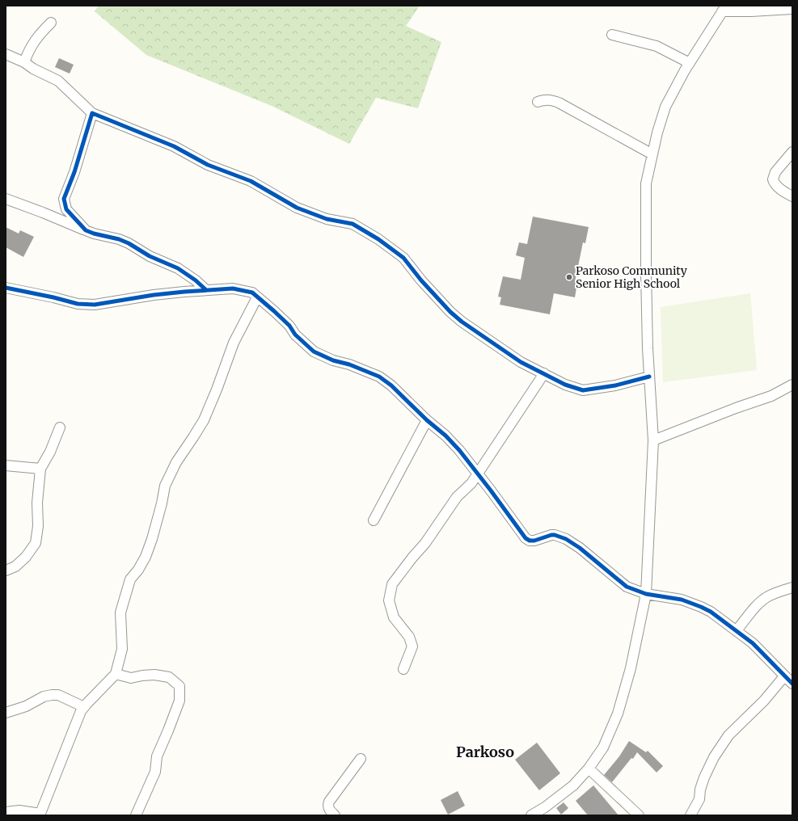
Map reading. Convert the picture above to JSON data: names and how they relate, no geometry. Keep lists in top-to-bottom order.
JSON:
{
  "districts": ["Parkoso"],
  "places": ["Parkoso Community Senior High School"]
}
